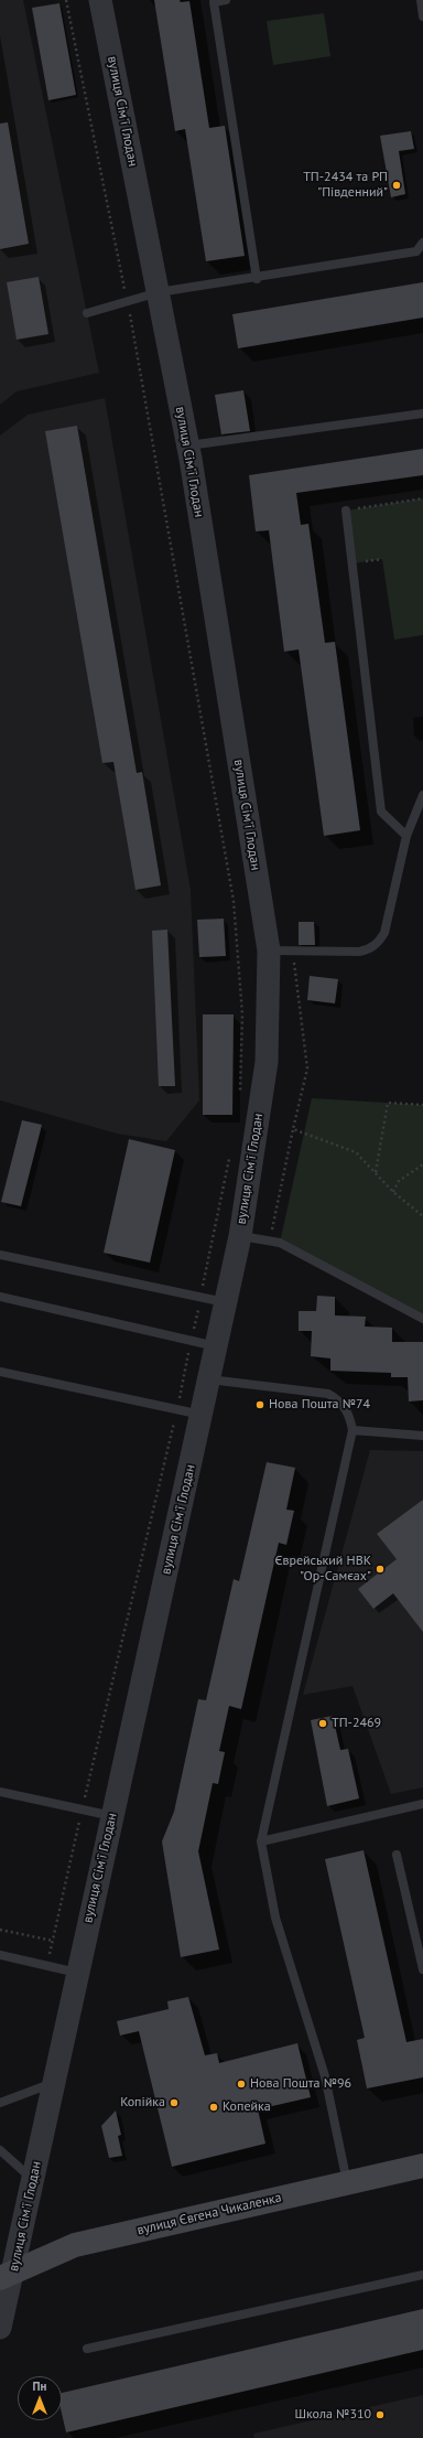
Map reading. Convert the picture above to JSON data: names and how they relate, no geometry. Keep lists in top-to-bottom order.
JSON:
{
  "streets": {
    "main road": ["вулиця Євгена Чикаленка"],
    "street": ["вулиця Сім'ї Глодан"]
  },
  "crossings": [
    ["вулиця Сім'ї Глодан", "вулиця Євгена Чикаленка"]
  ],
  "places": [
    "ТП-2434 та РП \"Південний\"",
    "Нова Пошта №74",
    "Єврейський НВК \"Ор-Самєах\"",
    "ТП-2469",
    "Нова Пошта №96",
    "Копійка",
    "Копейка",
    "Школа №310"
  ],
  "north": "top"
}
